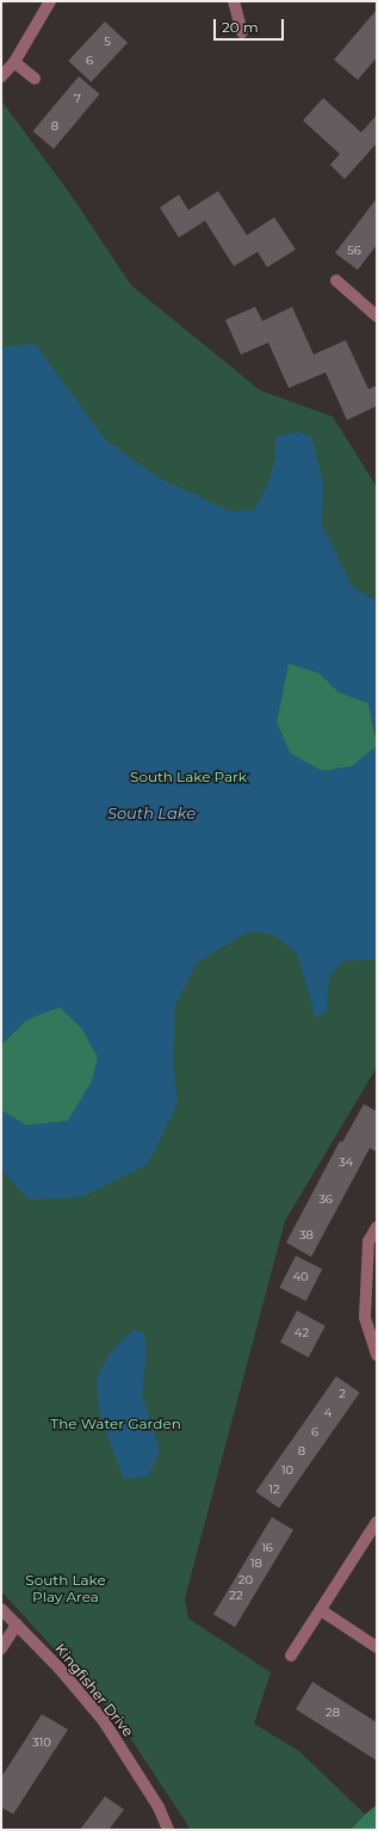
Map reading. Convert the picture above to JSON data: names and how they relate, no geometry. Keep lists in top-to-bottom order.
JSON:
{
  "streets": {
    "street": ["Kingfisher Drive"]
  },
  "water": ["South Lake"],
  "parks": ["South Lake Park", "The Water Garden", "South Lake Play Area"],
  "house_numbers": [
    "5",
    "6",
    "7",
    "8",
    "56",
    "34",
    "36",
    "38",
    "40",
    "42",
    "2",
    "4",
    "6",
    "8",
    "10",
    "12",
    "16",
    "18",
    "20",
    "22",
    "28",
    "310"
  ],
  "scale_bar": "20 m"
}
